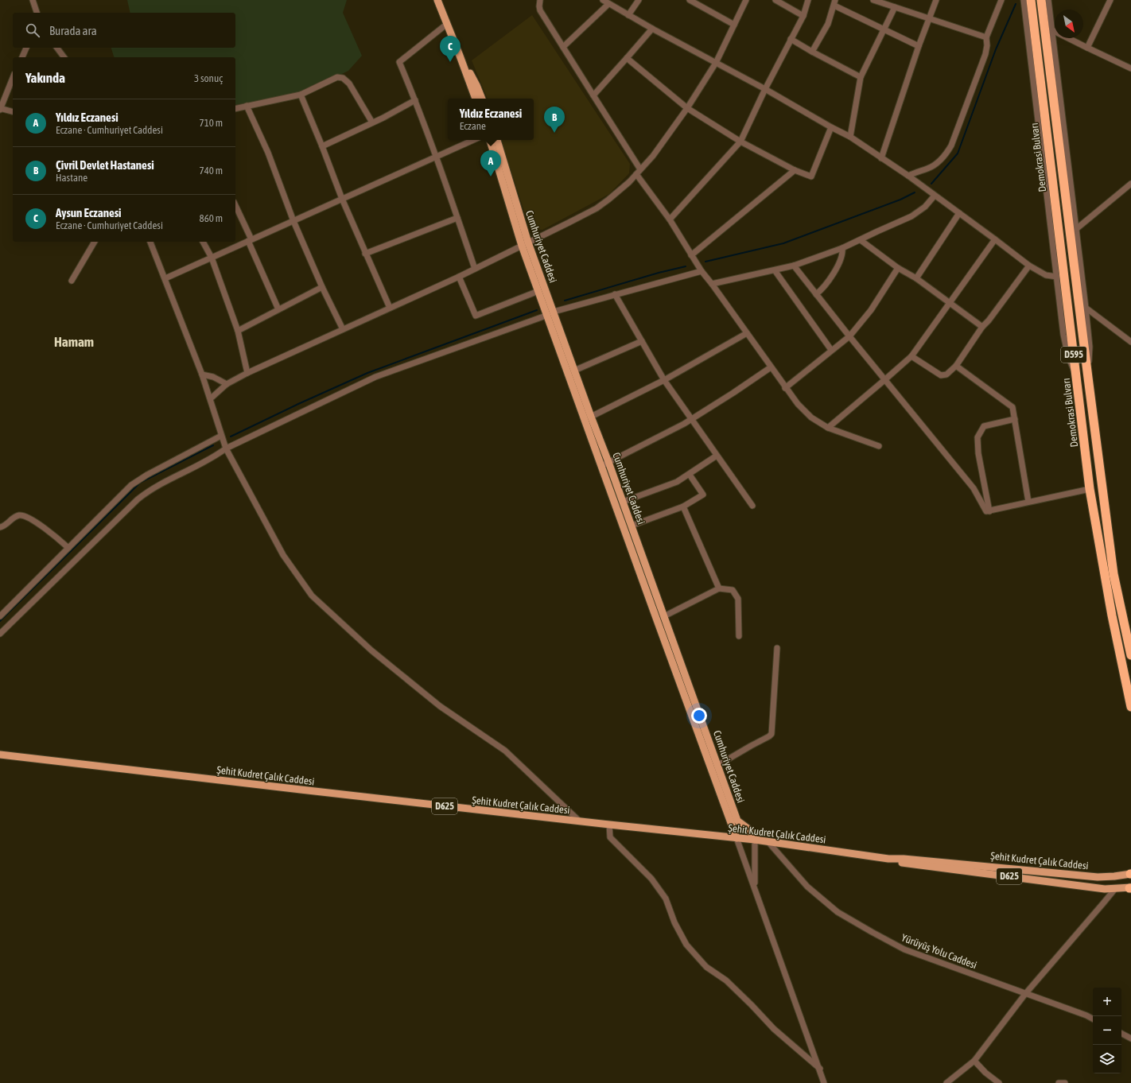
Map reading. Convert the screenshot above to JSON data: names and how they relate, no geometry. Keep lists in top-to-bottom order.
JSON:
{
  "streets": {
    "highway": ["Demokrasi Bulvarı", "D595"],
    "main road": ["Cumhuriyet Caddesi", "Şehit Kudret Çalık Caddesi", "D625"],
    "street": ["Yürüyüş Yolu Caddesi"]
  },
  "crossings": [
    ["Cumhuriyet Caddesi", "Şehit Kudret Çalık Caddesi"],
    ["Şehit Kudret Çalık Caddesi", "Yürüyüş Yolu Caddesi"]
  ],
  "districts": ["Hamam"],
  "north": "bottom right",
  "page": {
    "search": "Burada ara",
    "pins": ["C", "B", "A"],
    "heading": ["Yakında", "3 sonuç"],
    "popup": ["Yıldız Eczanesi", "Eczane"],
    "list": [
      {
        "mark": "A",
        "name": "Yıldız Eczanesi",
        "note": "Eczane · Cumhuriyet Caddesi",
        "value": "710 m"
      },
      {
        "mark": "B",
        "name": "Çivril Devlet Hastanesi",
        "note": "Hastane",
        "value": "740 m"
      },
      {
        "mark": "C",
        "name": "Aysun Eczanesi",
        "note": "Eczane · Cumhuriyet Caddesi",
        "value": "860 m"
      }
    ],
    "map_buttons": ["+", "−"]
  }
}
